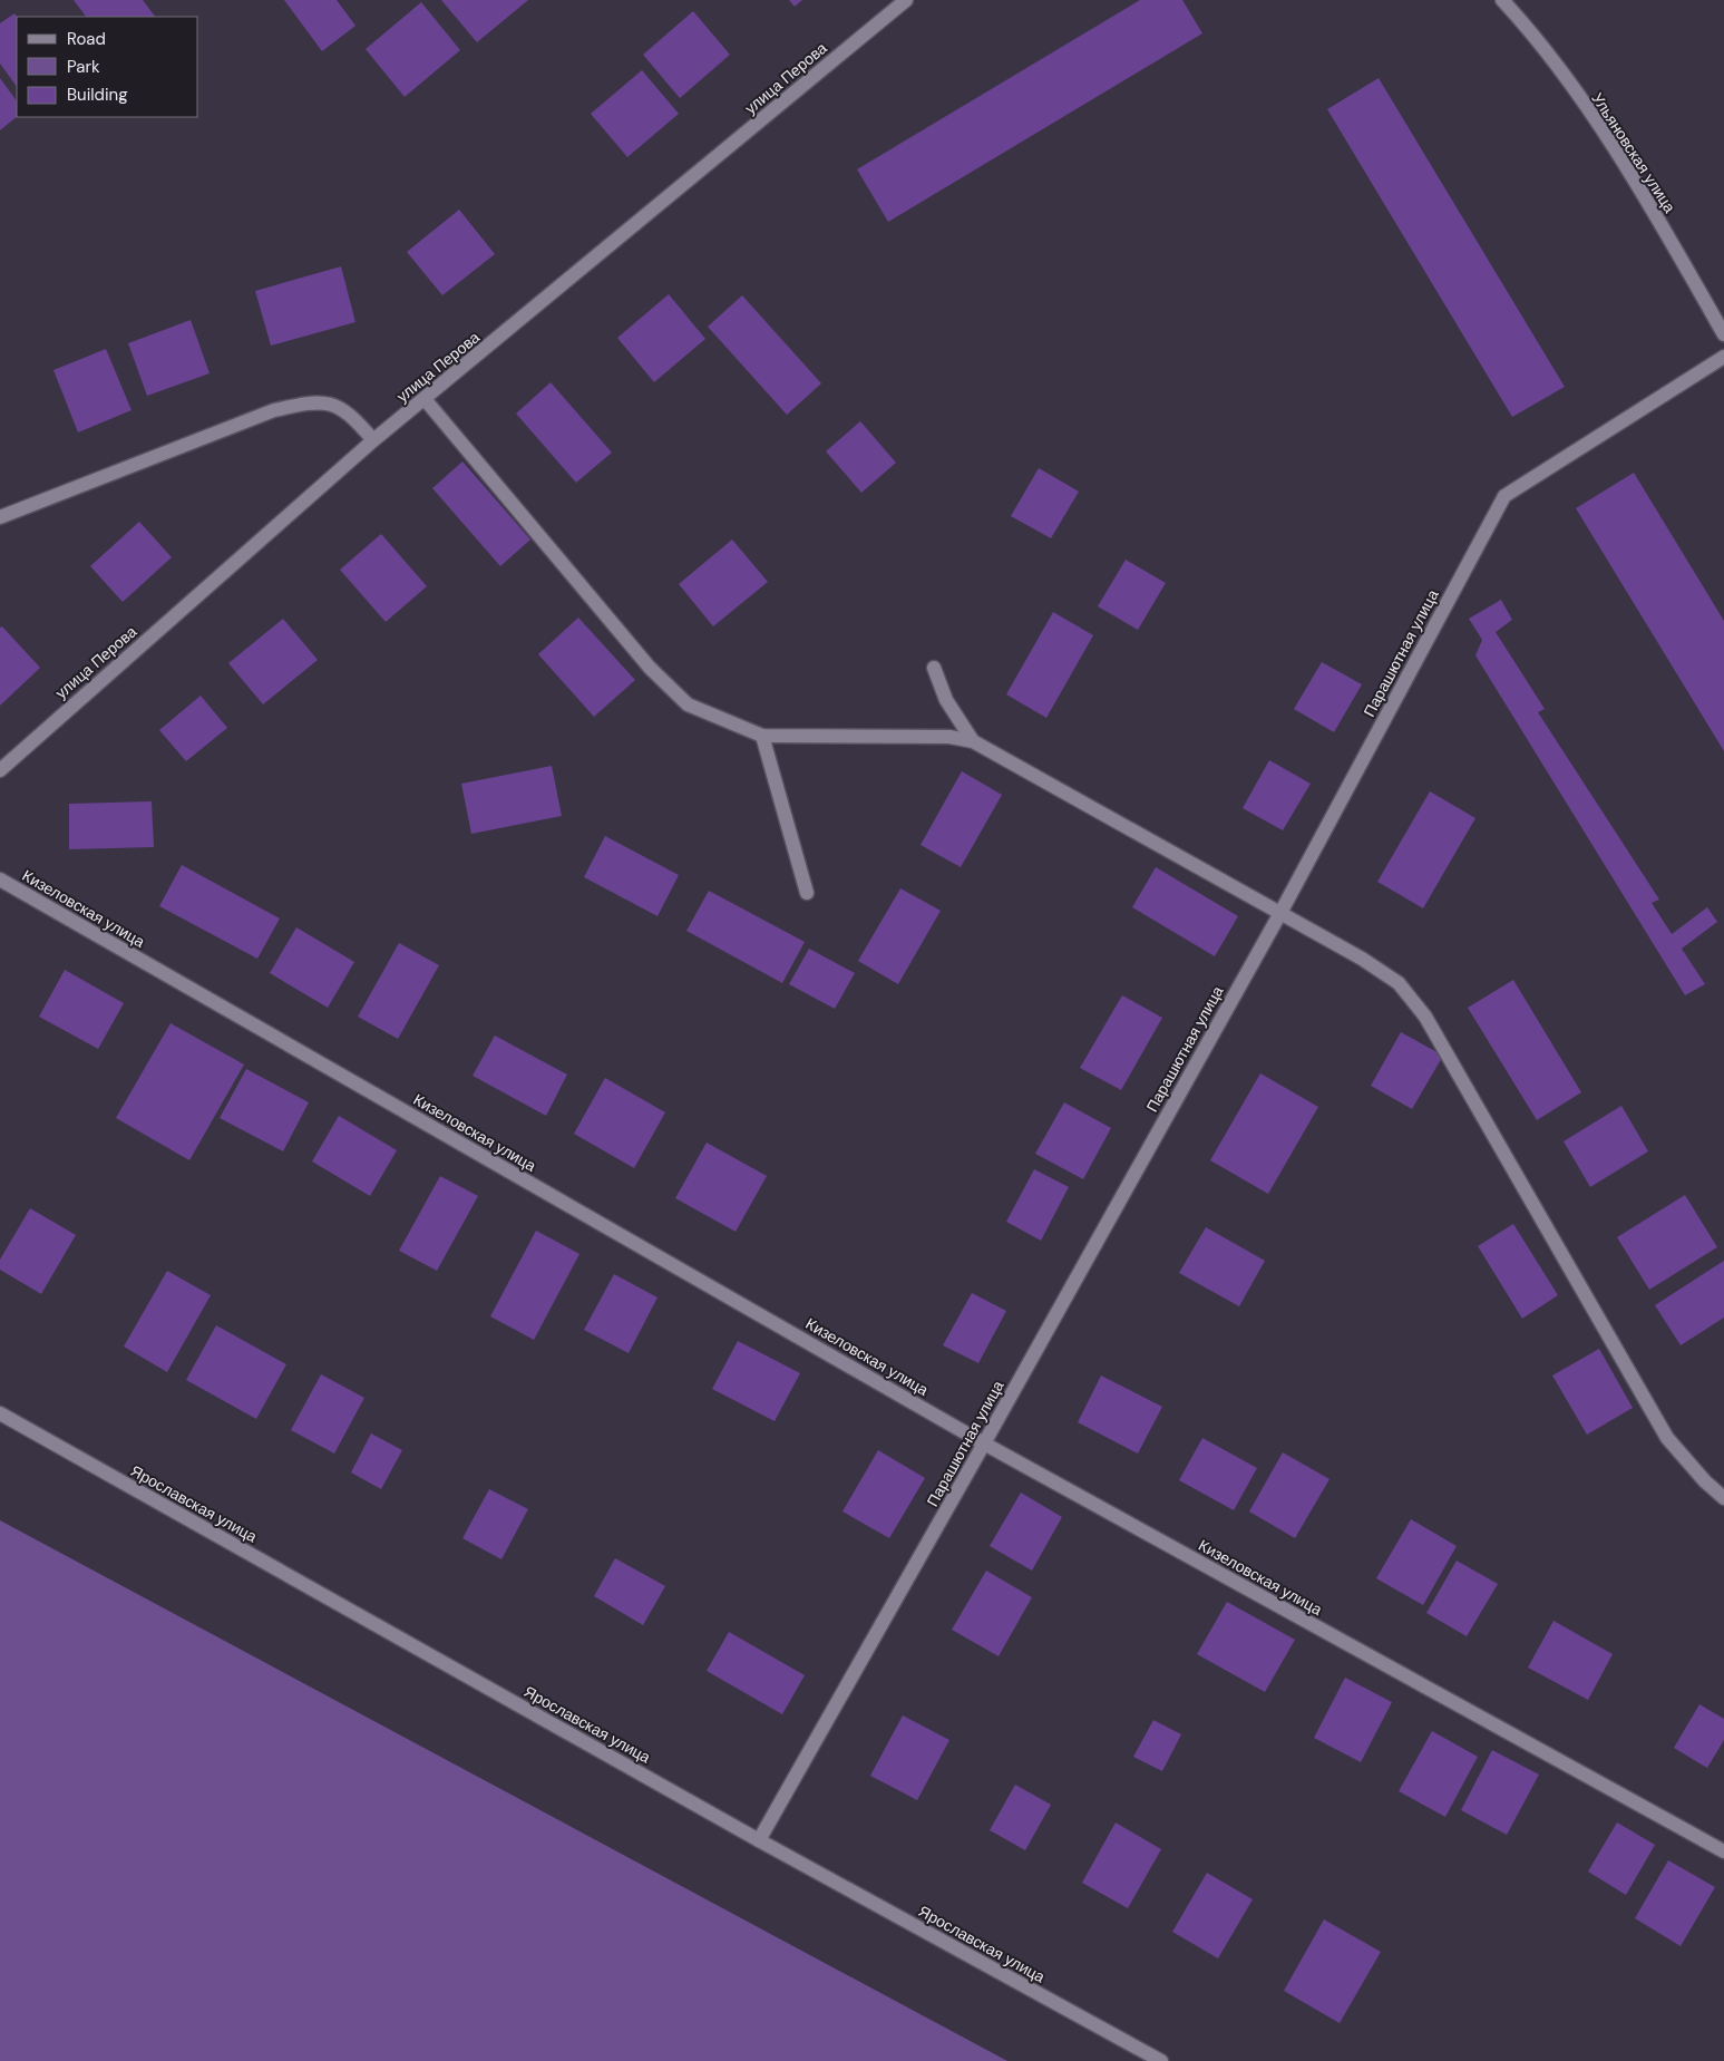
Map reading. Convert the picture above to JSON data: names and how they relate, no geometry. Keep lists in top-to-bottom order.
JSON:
{
  "streets": {
    "street": [
      "улица Перова",
      "Ульяновская улица",
      "Парашютная улица",
      "Кизеловская улица",
      "Ярославская улица"
    ]
  },
  "crossings": [
    ["Парашютная улица", "Кизеловская улица"],
    ["Парашютная улица", "Ярославская улица"]
  ],
  "legend": ["Road", "Park", "Building"]
}
